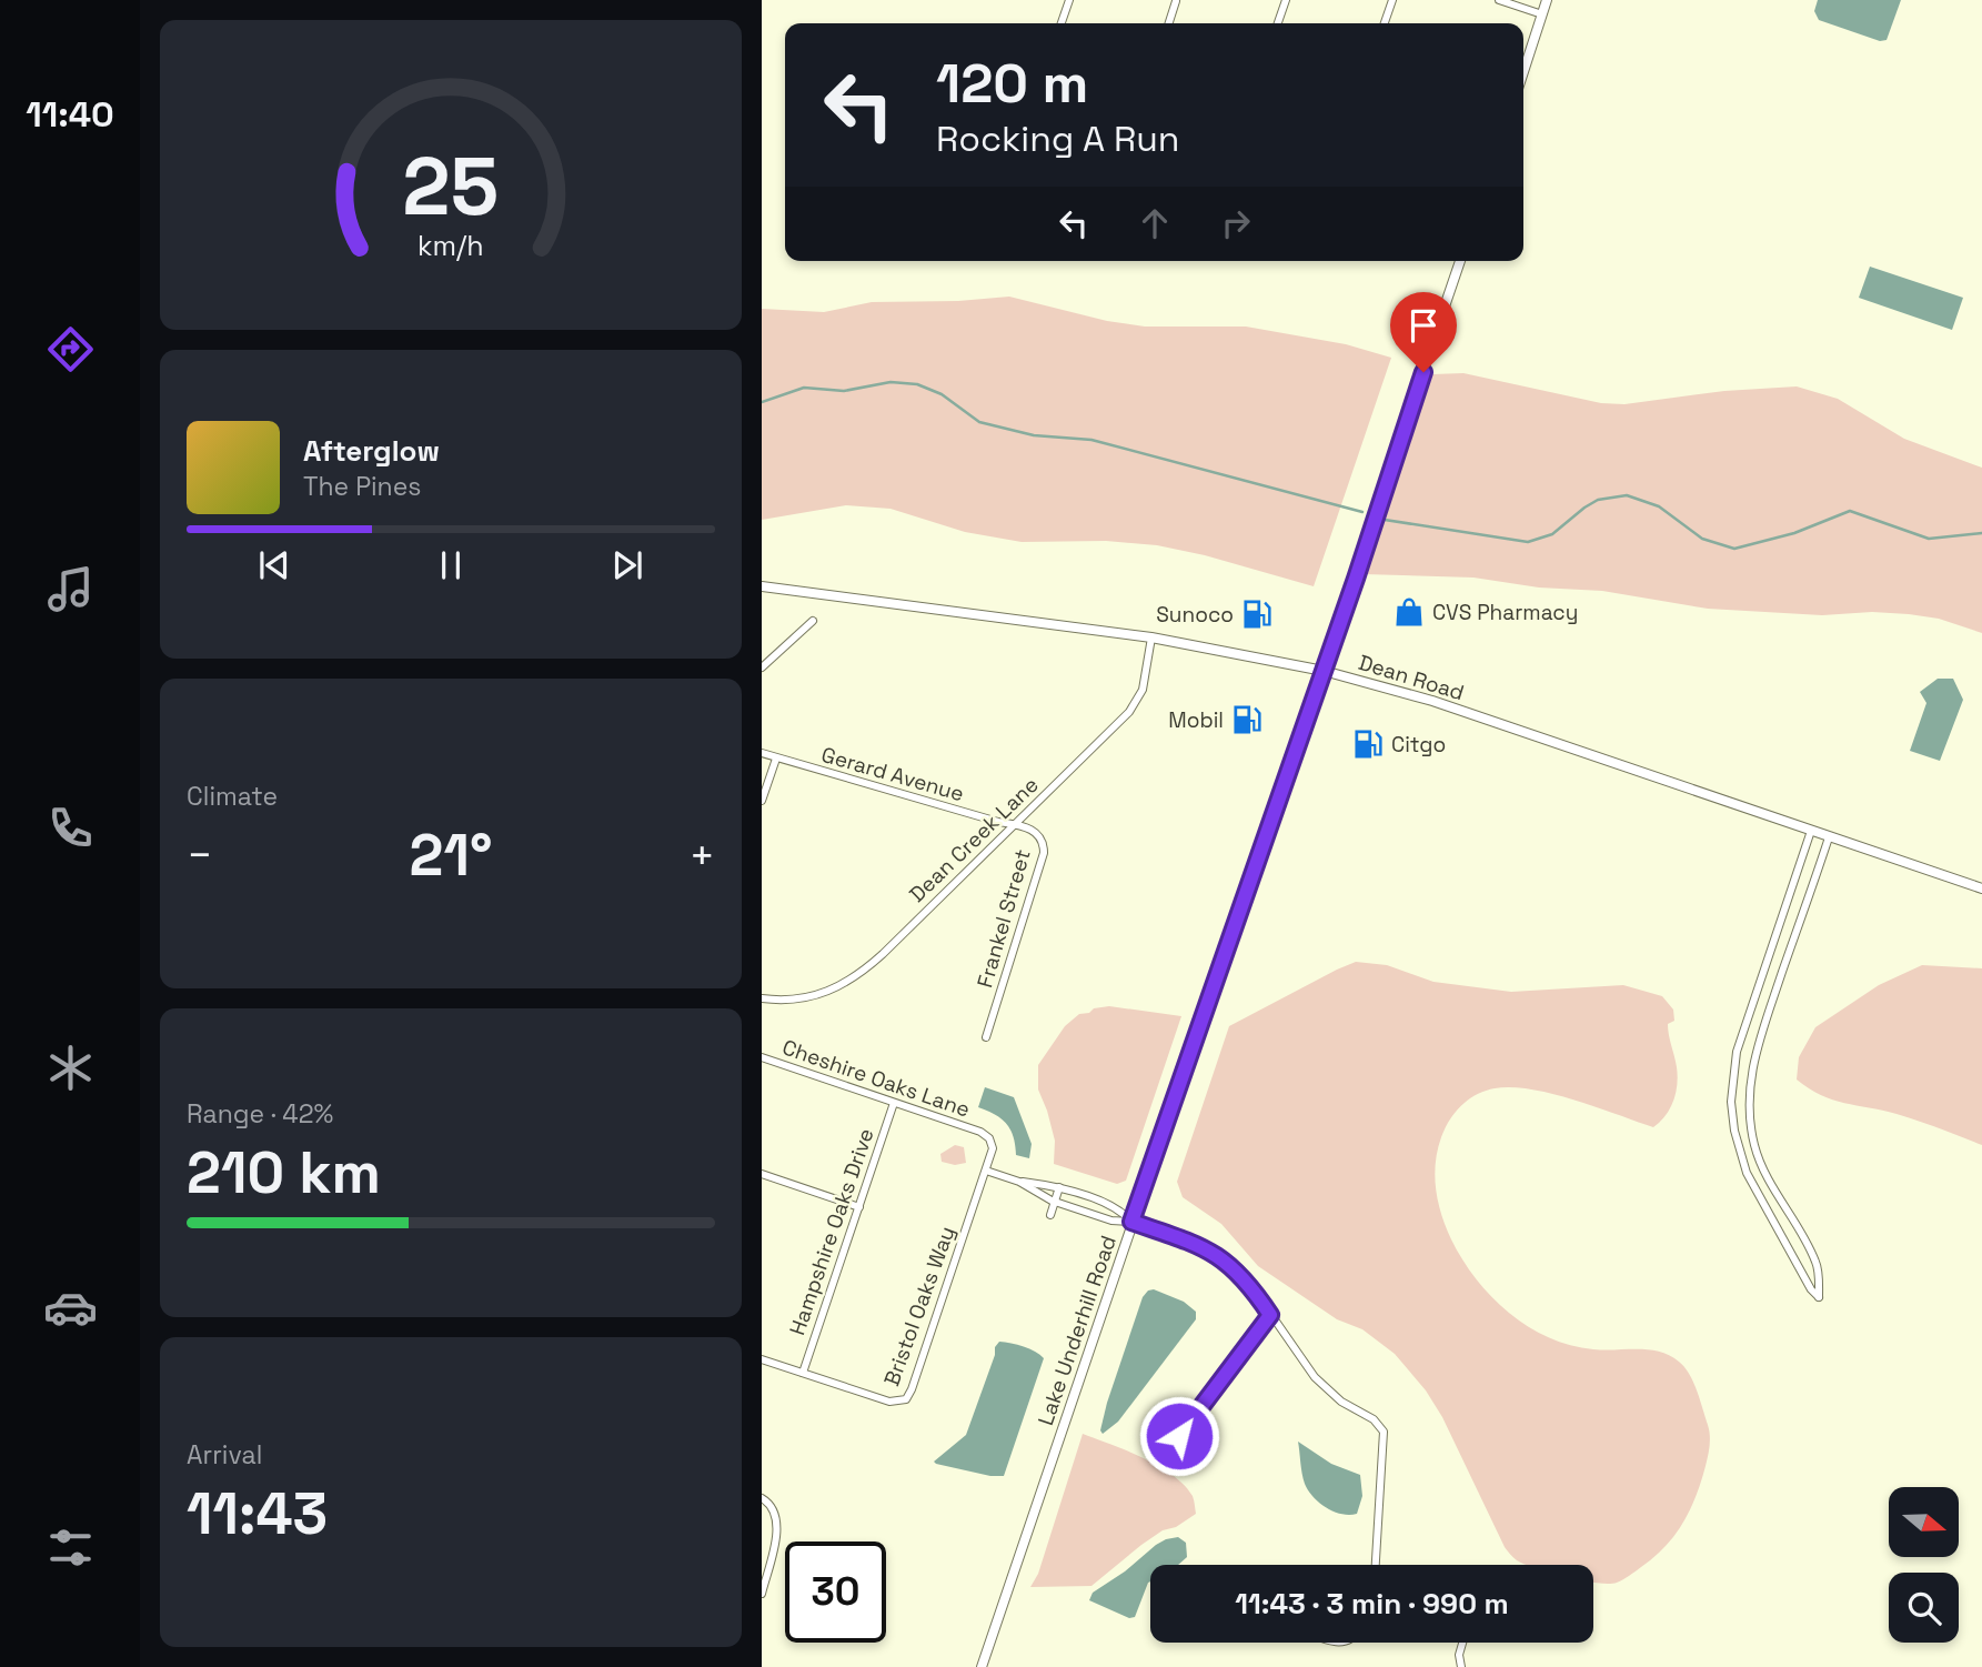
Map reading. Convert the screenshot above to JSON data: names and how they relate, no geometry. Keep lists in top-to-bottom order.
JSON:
{
  "streets": {
    "street": [
      "Dean Road",
      "Gerard Avenue",
      "Dean Creek Lane",
      "Frankel Street",
      "Cheshire Oaks Lane",
      "Hampshire Oaks Drive",
      "Bristol Oaks Way",
      "Lake Underhill Road"
    ]
  },
  "crossings": [
    ["Dean Road", "Dean Creek Lane"],
    ["Dean Road", "Lake Underhill Road"],
    ["Gerard Avenue", "Dean Creek Lane"],
    ["Gerard Avenue", "Frankel Street"],
    ["Dean Creek Lane", "Frankel Street"],
    ["Cheshire Oaks Lane", "Hampshire Oaks Drive"],
    ["Cheshire Oaks Lane", "Bristol Oaks Way"],
    ["Hampshire Oaks Drive", "Bristol Oaks Way"]
  ],
  "places": {
    "shop": ["CVS Pharmacy"],
    "fuel station": ["Sunoco", "Mobil", "Citgo"]
  },
  "north": "right",
  "page": {
    "tabs": "11:40",
    "turn": ["120 m", "Rocking A Run"],
    "song": ["Afterglow", "The Pines"],
    "tile": [
      "Climate",
      ["Range · 42%", "210 km"],
      ["Arrival", "11:43"]
    ],
    "heat": ["−", "21°", "+"],
    "limit": "30",
    "trip": "11:43 · 3 min · 990 m",
    "gauge": ["25", "km/h"]
  }
}
